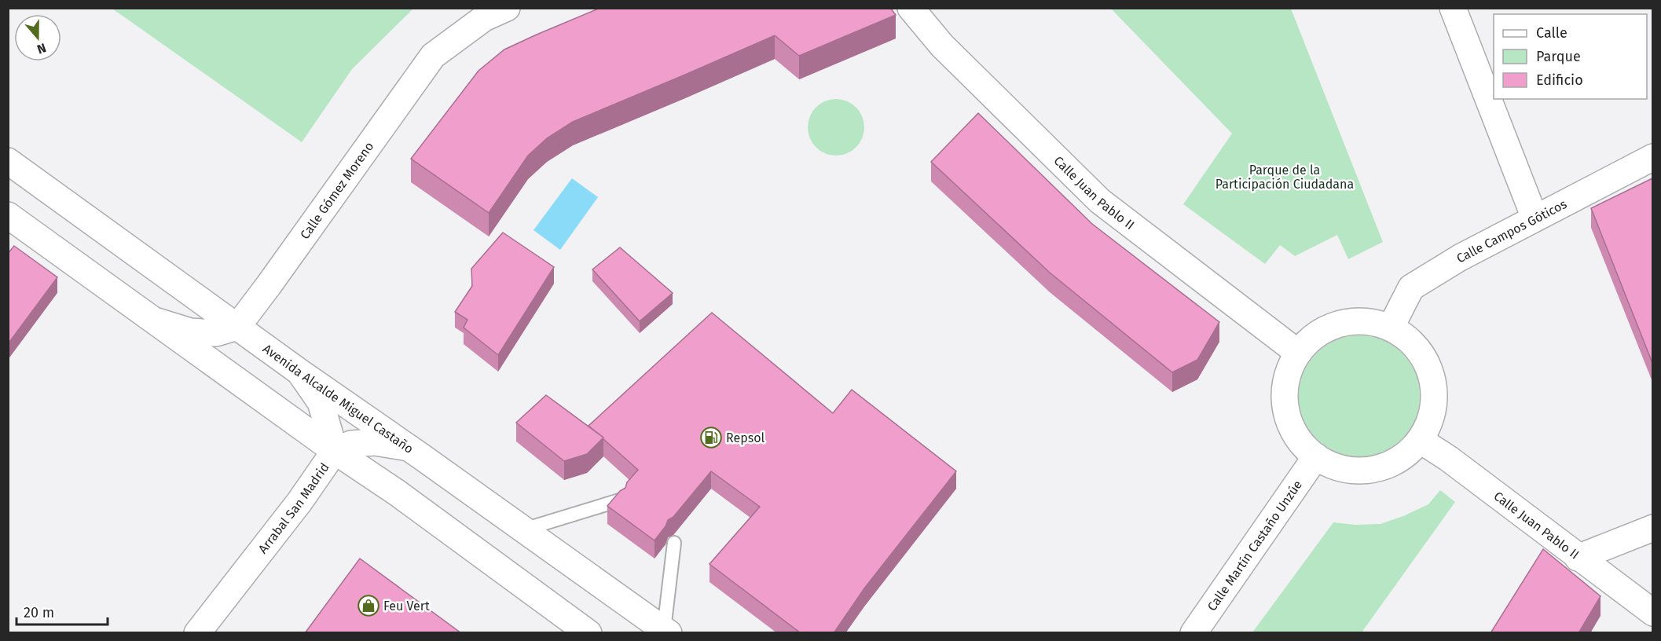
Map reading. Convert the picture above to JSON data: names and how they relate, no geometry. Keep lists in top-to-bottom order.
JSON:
{
  "streets": {
    "street": [
      "Calle Gómez Moreno",
      "Calle Juan Pablo II",
      "Calle Campos Góticos",
      "Avenida Alcalde Miguel Castaño",
      "Arrabal San Madrid",
      "Calle Martín Castaño Unzúe"
    ]
  },
  "crossings": [
    ["Calle Gómez Moreno", "Avenida Alcalde Miguel Castaño"],
    ["Calle Juan Pablo II", "Calle Campos Góticos"],
    ["Calle Juan Pablo II", "Calle Martín Castaño Unzúe"],
    ["Calle Campos Góticos", "Calle Martín Castaño Unzúe"],
    ["Avenida Alcalde Miguel Castaño", "Arrabal San Madrid"]
  ],
  "parks": ["Parque de la Participación Ciudadana"],
  "places": {
    "fuel station": ["Repsol"],
    "shop": ["Feu Vert"]
  },
  "legend": ["Calle", "Parque", "Edificio"],
  "scale_bar": "20 m",
  "north": "bottom"
}
